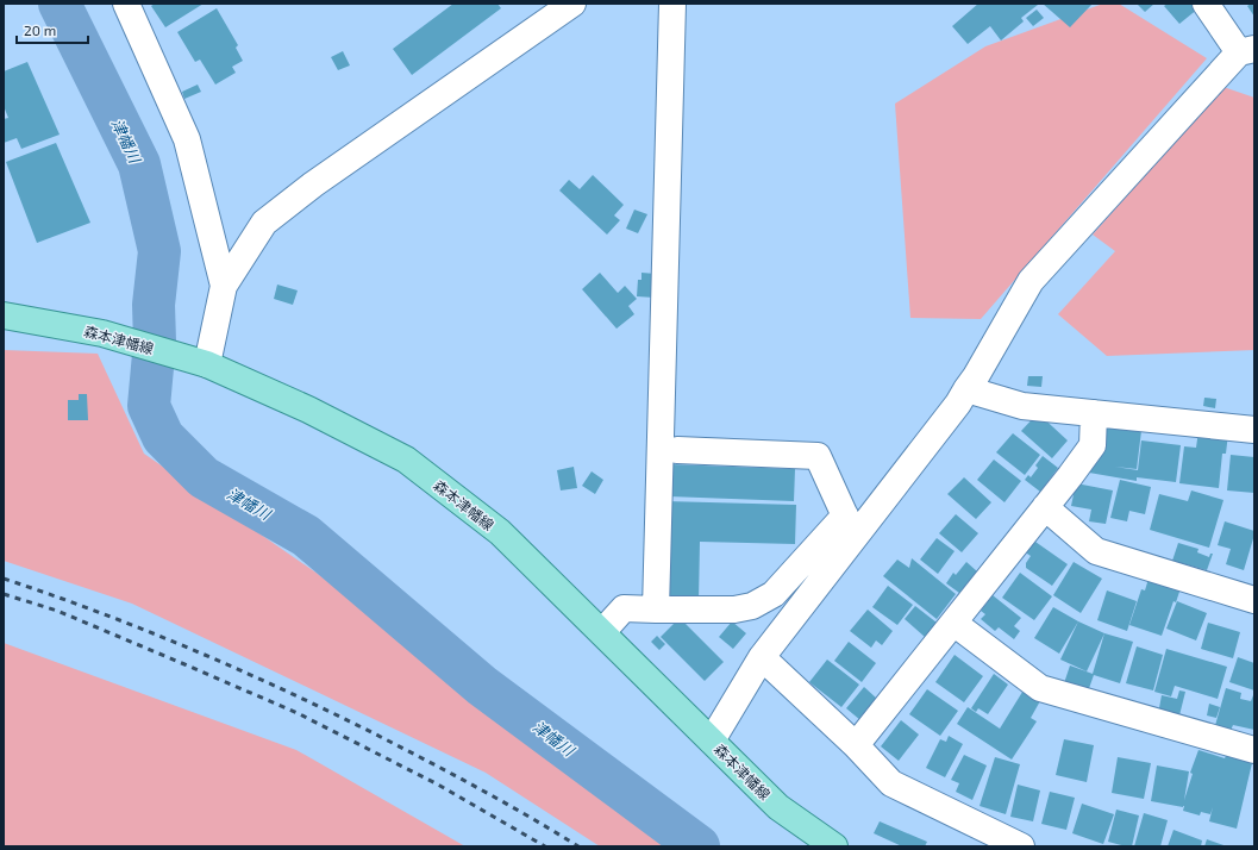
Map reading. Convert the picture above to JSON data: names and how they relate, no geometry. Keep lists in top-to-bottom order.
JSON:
{
  "streets": {
    "main road": ["森本津幡線"]
  },
  "water": ["津幡川"],
  "scale_bar": "20 m"
}
